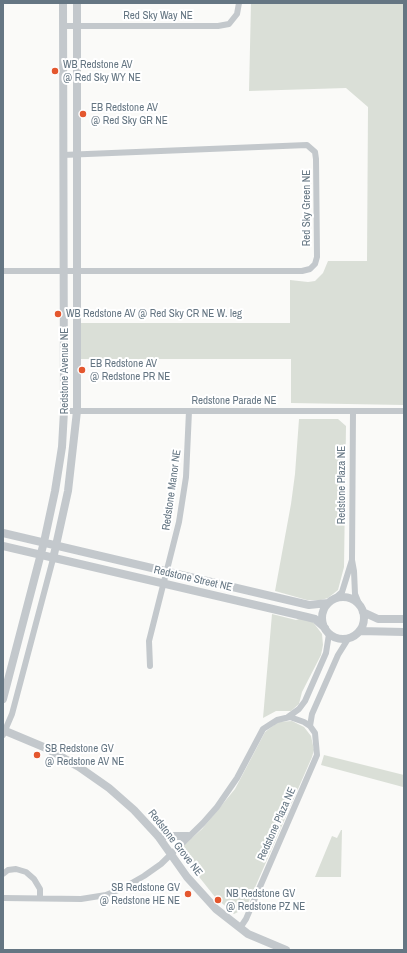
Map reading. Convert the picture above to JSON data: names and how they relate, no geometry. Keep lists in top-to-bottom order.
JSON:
{
  "streets": {
    "street": [
      "Red Sky Way NE",
      "Red Sky Green NE",
      "Redstone Avenue NE",
      "Redstone Parade NE",
      "Redstone Plaza NE",
      "Redstone Manor NE",
      "Redstone Street NE",
      "Redstone Grove NE"
    ]
  },
  "crossings": [
    ["Red Sky Way NE", "Redstone Avenue NE"],
    ["Red Sky Green NE", "Redstone Avenue NE"],
    ["Redstone Avenue NE", "Redstone Parade NE"],
    ["Redstone Avenue NE", "Redstone Street NE"],
    ["Redstone Avenue NE", "Redstone Grove NE"],
    ["Redstone Parade NE", "Redstone Plaza NE"],
    ["Redstone Parade NE", "Redstone Manor NE"],
    ["Redstone Plaza NE", "Redstone Street NE"],
    ["Redstone Plaza NE", "Redstone Grove NE"],
    ["Redstone Manor NE", "Redstone Street NE"]
  ],
  "places": [
    "WB Redstone AV @ Red Sky WY NE",
    "EB Redstone AV @ Red Sky GR NE",
    "WB Redstone AV @ Red Sky CR NE W. leg",
    "EB Redstone AV @ Redstone PR NE",
    "SB Redstone GV @ Redstone AV NE",
    "SB Redstone GV @ Redstone HE NE",
    "NB Redstone GV @ Redstone PZ NE"
  ]
}
